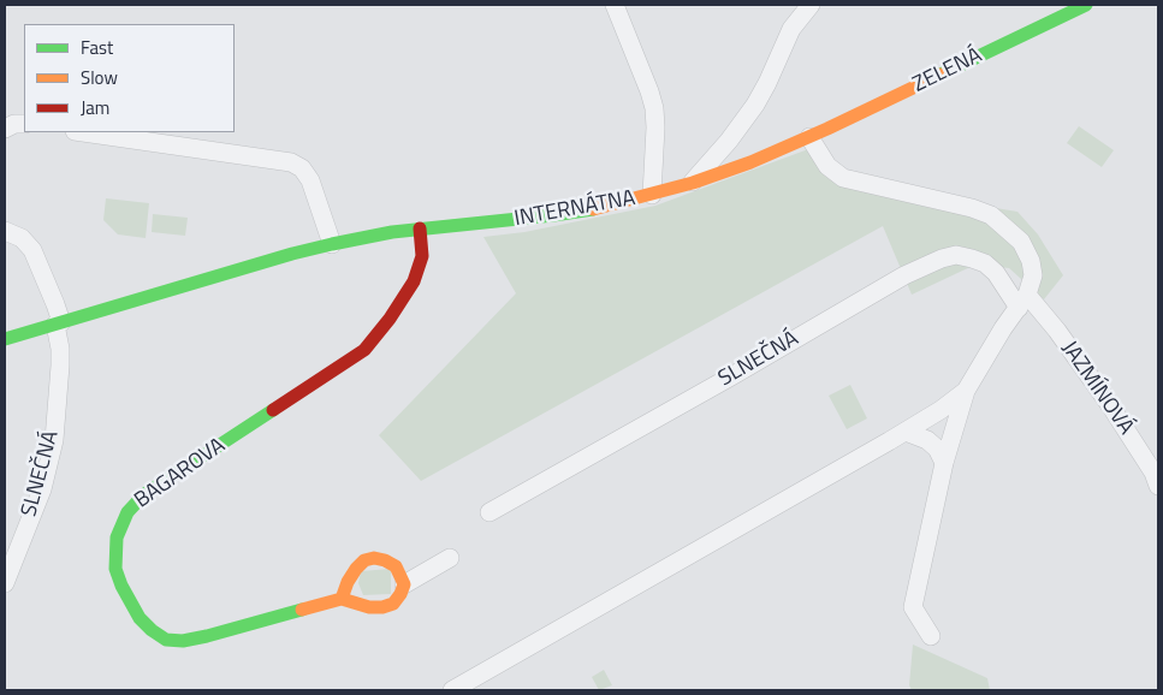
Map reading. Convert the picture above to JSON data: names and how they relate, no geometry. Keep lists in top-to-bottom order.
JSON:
{
  "streets": {
    "street": [
      "ZELENÁ",
      "INTERNÁTNA",
      "SLNEČNÁ",
      "JAZMÍNOVÁ",
      "BAGAROVA"
    ]
  },
  "crossings": [
    ["ZELENÁ", "INTERNÁTNA"],
    ["INTERNÁTNA", "SLNEČNÁ"],
    ["INTERNÁTNA", "BAGAROVA"],
    ["SLNEČNÁ", "JAZMÍNOVÁ"]
  ],
  "legend": ["Fast", "Slow", "Jam"]
}
